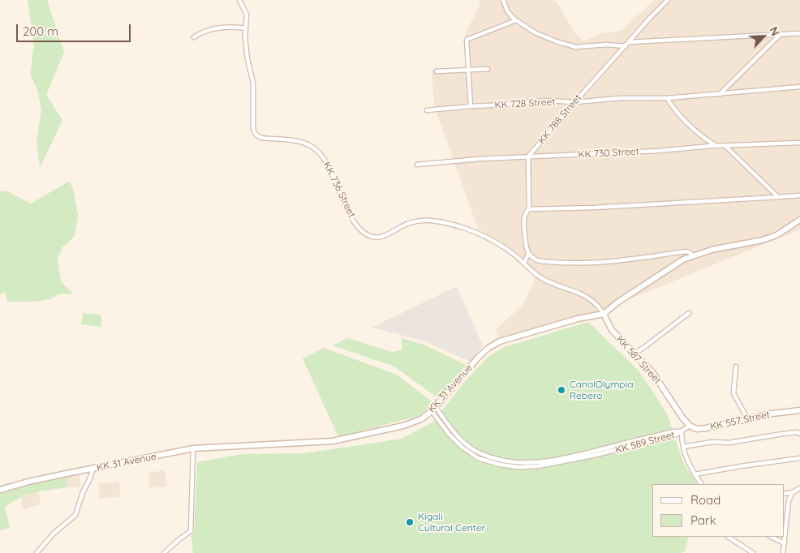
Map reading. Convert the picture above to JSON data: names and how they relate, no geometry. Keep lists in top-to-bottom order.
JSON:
{
  "streets": {
    "main road": ["KK 587 Street", "KK 31 Avenue", "KK 557 Street"],
    "street": [
      "KK 728 Street",
      "KK 788 Street",
      "KK 730 Street",
      "KK 736 Street",
      "KK 589 Street"
    ]
  },
  "crossings": [
    ["KK 728 Street", "KK 788 Street"],
    ["KK 788 Street", "KK 730 Street"],
    ["KK 736 Street", "KK 587 Street"],
    ["KK 736 Street", "KK 31 Avenue"],
    ["KK 587 Street", "KK 31 Avenue"],
    ["KK 587 Street", "KK 557 Street"],
    ["KK 31 Avenue", "KK 589 Street"]
  ],
  "places": ["CanalOlympia Rebero", "Kigali Cultural Center"],
  "legend": ["Road", "Park"],
  "scale_bar": "200 m",
  "north": "top right"
}
